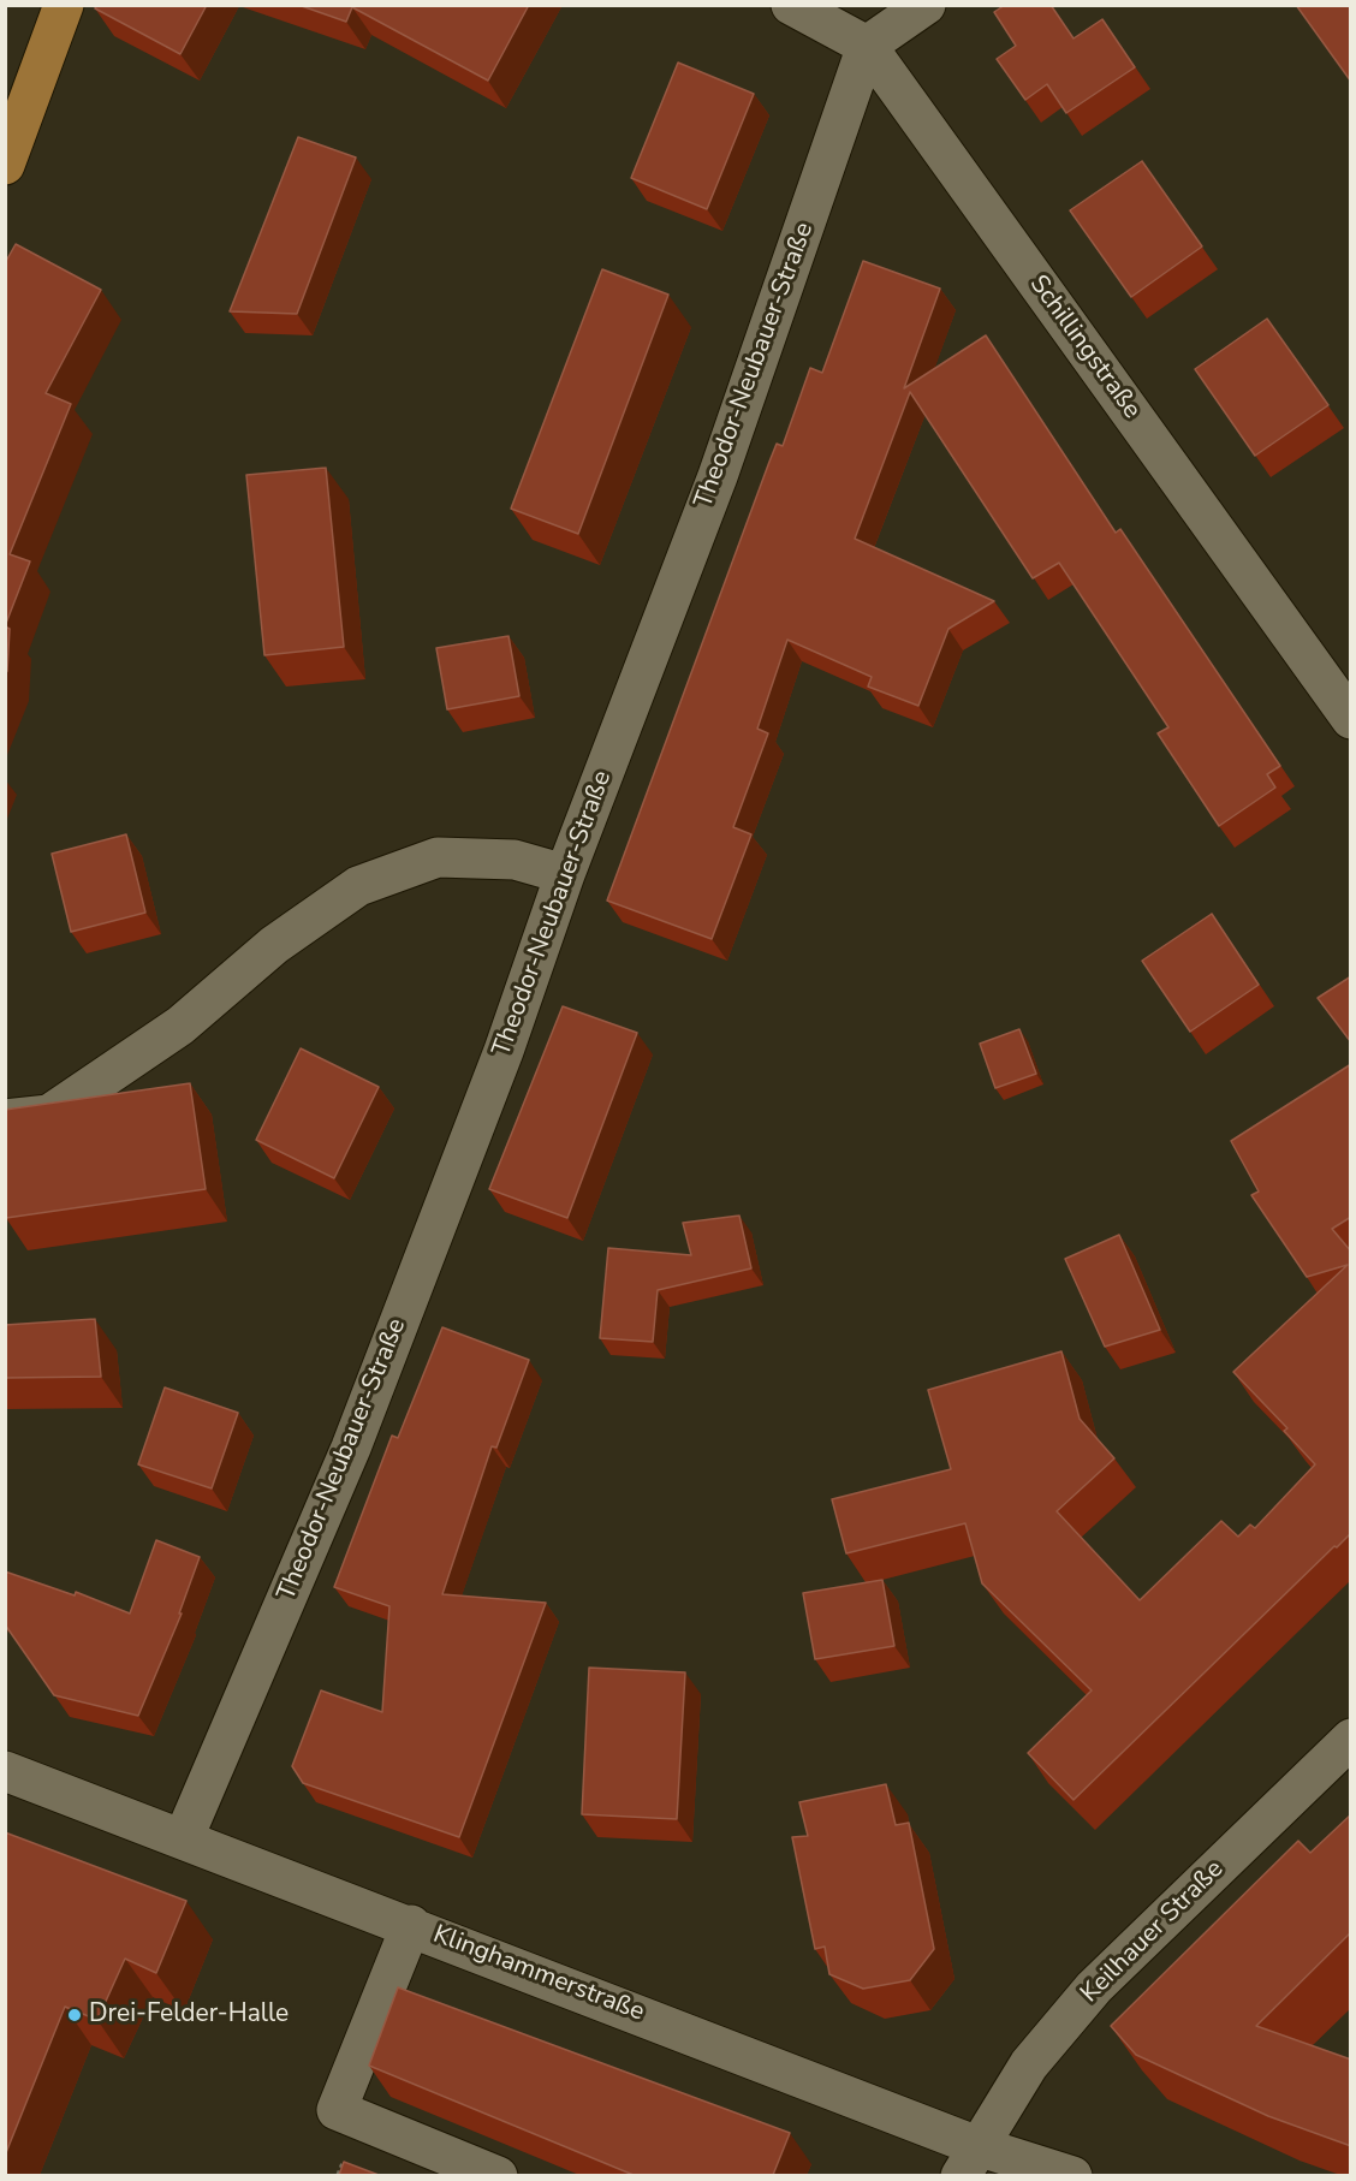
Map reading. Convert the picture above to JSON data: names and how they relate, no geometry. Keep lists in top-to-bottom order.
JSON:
{
  "streets": {
    "street": [
      "Schillingstraße",
      "Theodor-Neubauer-Straße",
      "Keilhauer Straße",
      "Klinghammerstraße"
    ]
  },
  "crossings": [
    ["Schillingstraße", "Theodor-Neubauer-Straße"],
    ["Theodor-Neubauer-Straße", "Klinghammerstraße"],
    ["Keilhauer Straße", "Klinghammerstraße"]
  ],
  "places": ["Drei-Felder-Halle"]
}
